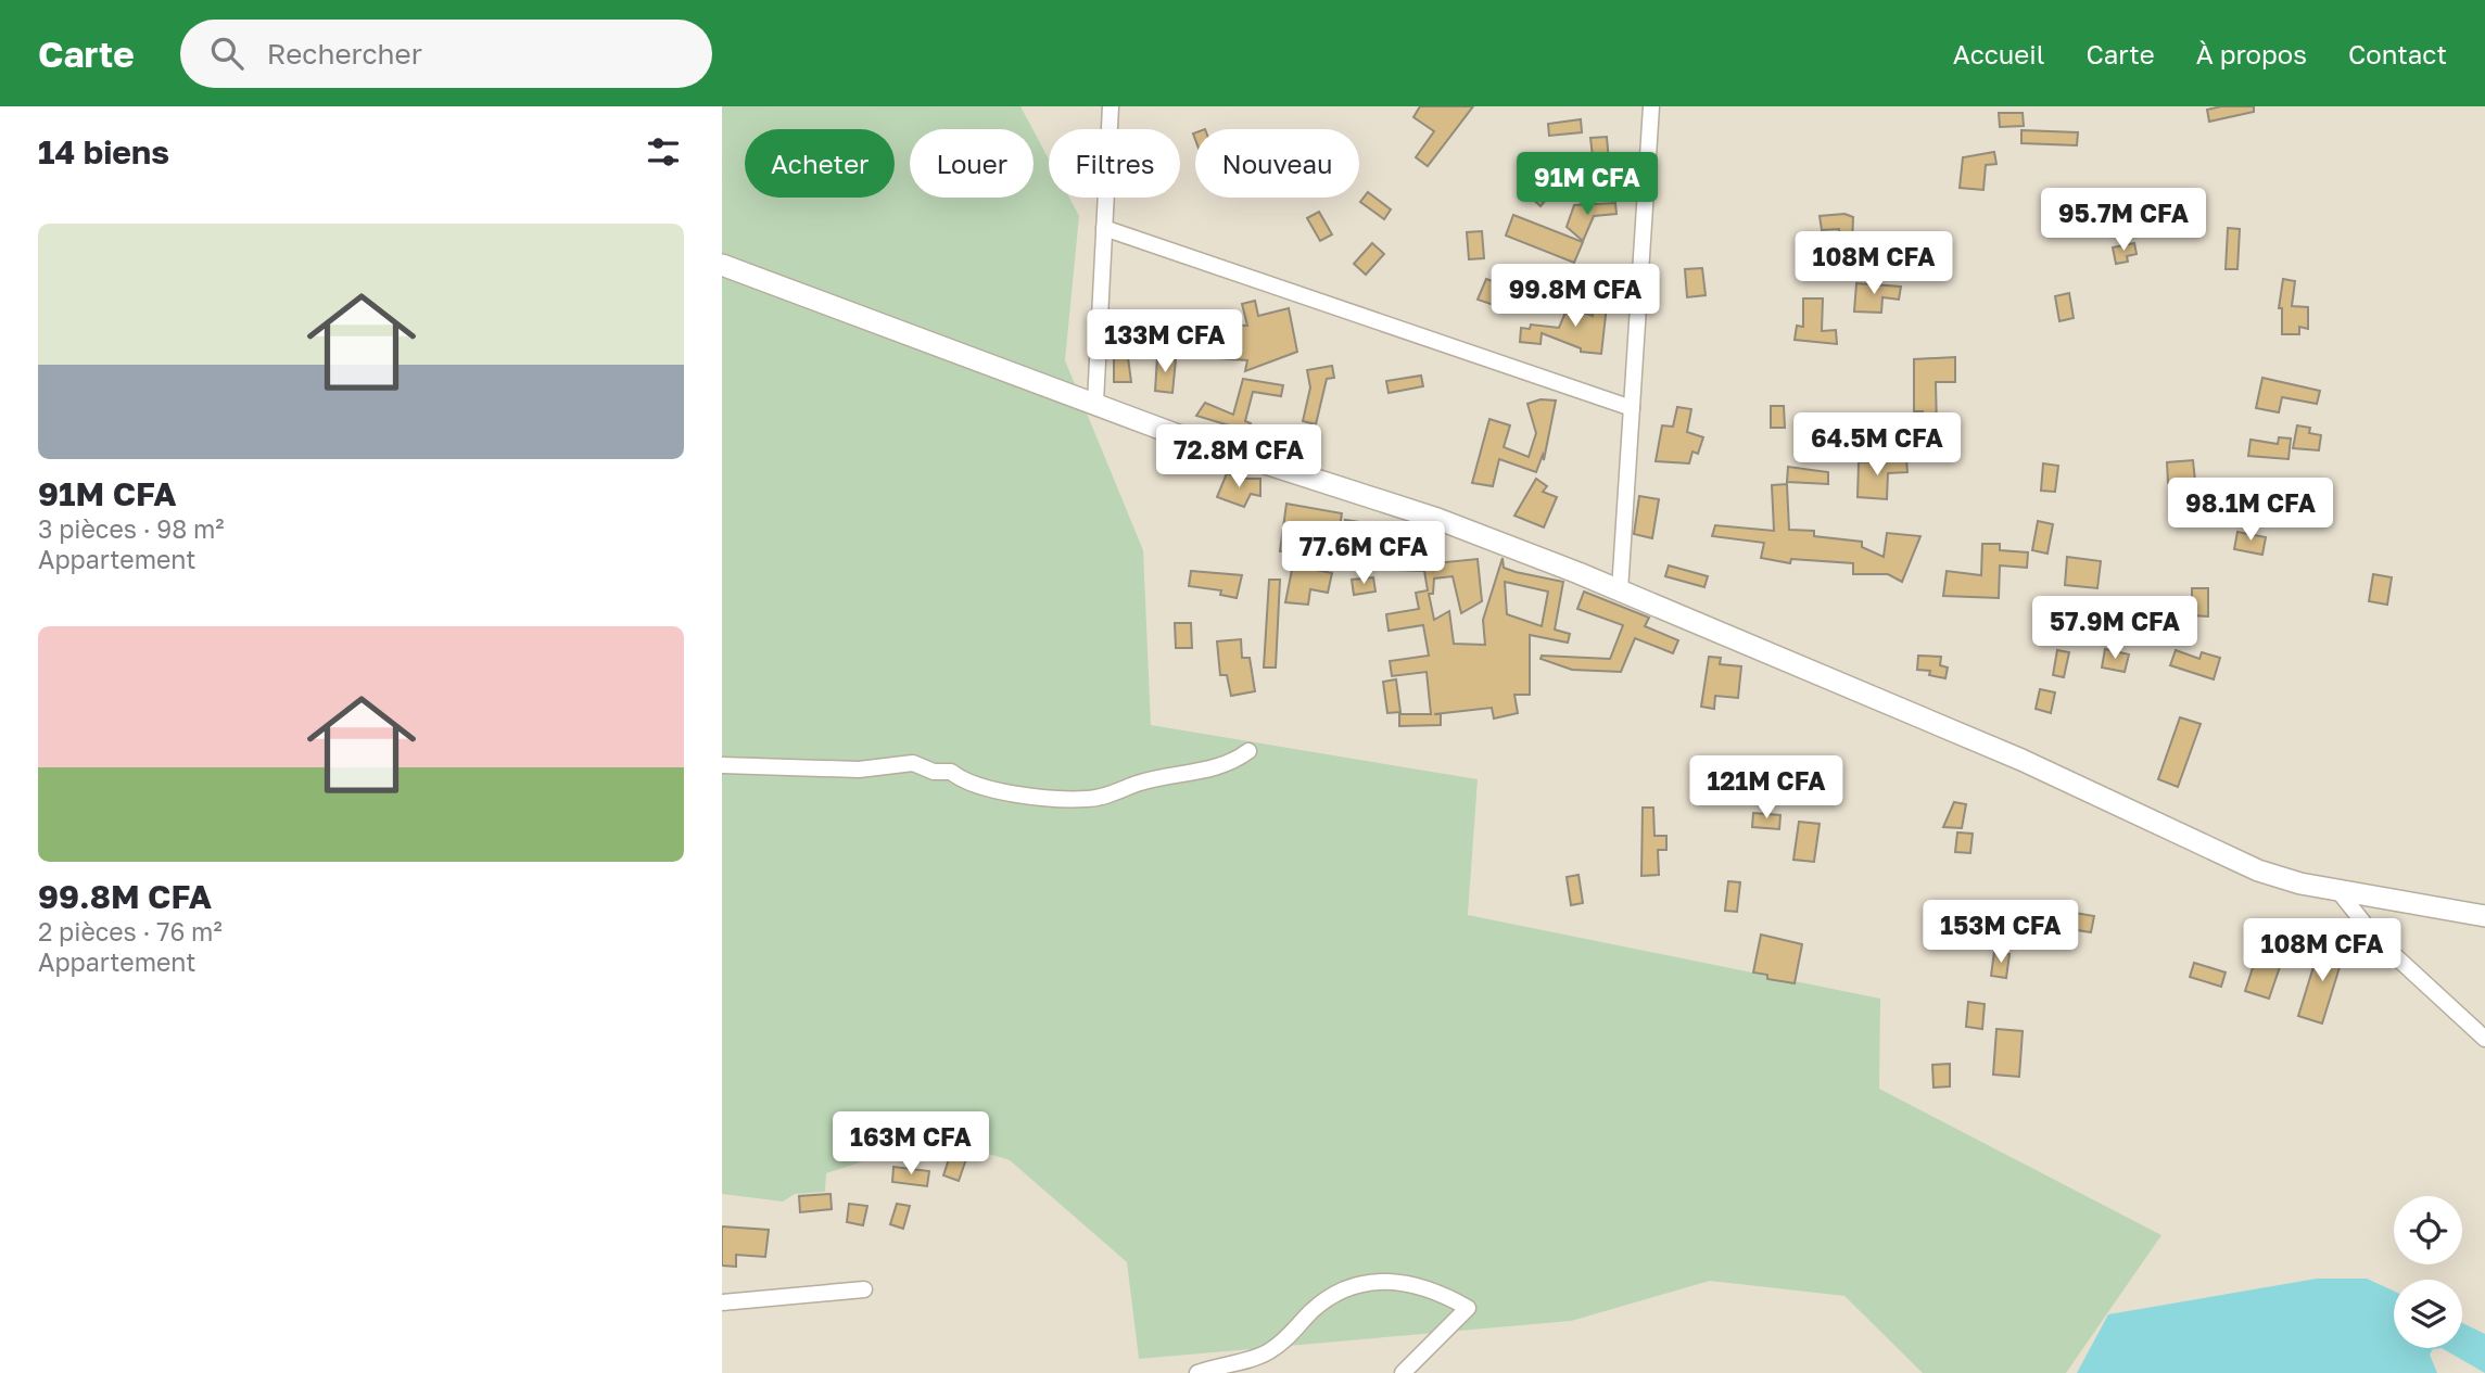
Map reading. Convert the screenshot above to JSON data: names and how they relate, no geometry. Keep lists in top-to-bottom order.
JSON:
{
  "page": {
    "header": "Carte",
    "search": "Rechercher",
    "nav": [
      "Accueil",
      "Carte",
      "À propos",
      "Contact"
    ],
    "heading": "14 biens",
    "chip": [
      "Acheter",
      "Louer",
      "Filtres",
      "Nouveau"
    ],
    "price": [
      "91M CFA",
      "95.7M CFA",
      "108M CFA",
      "99.8M CFA",
      "133M CFA",
      "64.5M CFA",
      "72.8M CFA",
      "98.1M CFA",
      "77.6M CFA",
      "57.9M CFA",
      "121M CFA",
      "153M CFA",
      "108M CFA",
      "163M CFA"
    ],
    "list": [
      {
        "name": "91M CFA",
        "note": "3 pièces · 98 m² · Appartement"
      },
      {
        "name": "99.8M CFA",
        "note": "2 pièces · 76 m² · Appartement"
      }
    ]
  }
}
